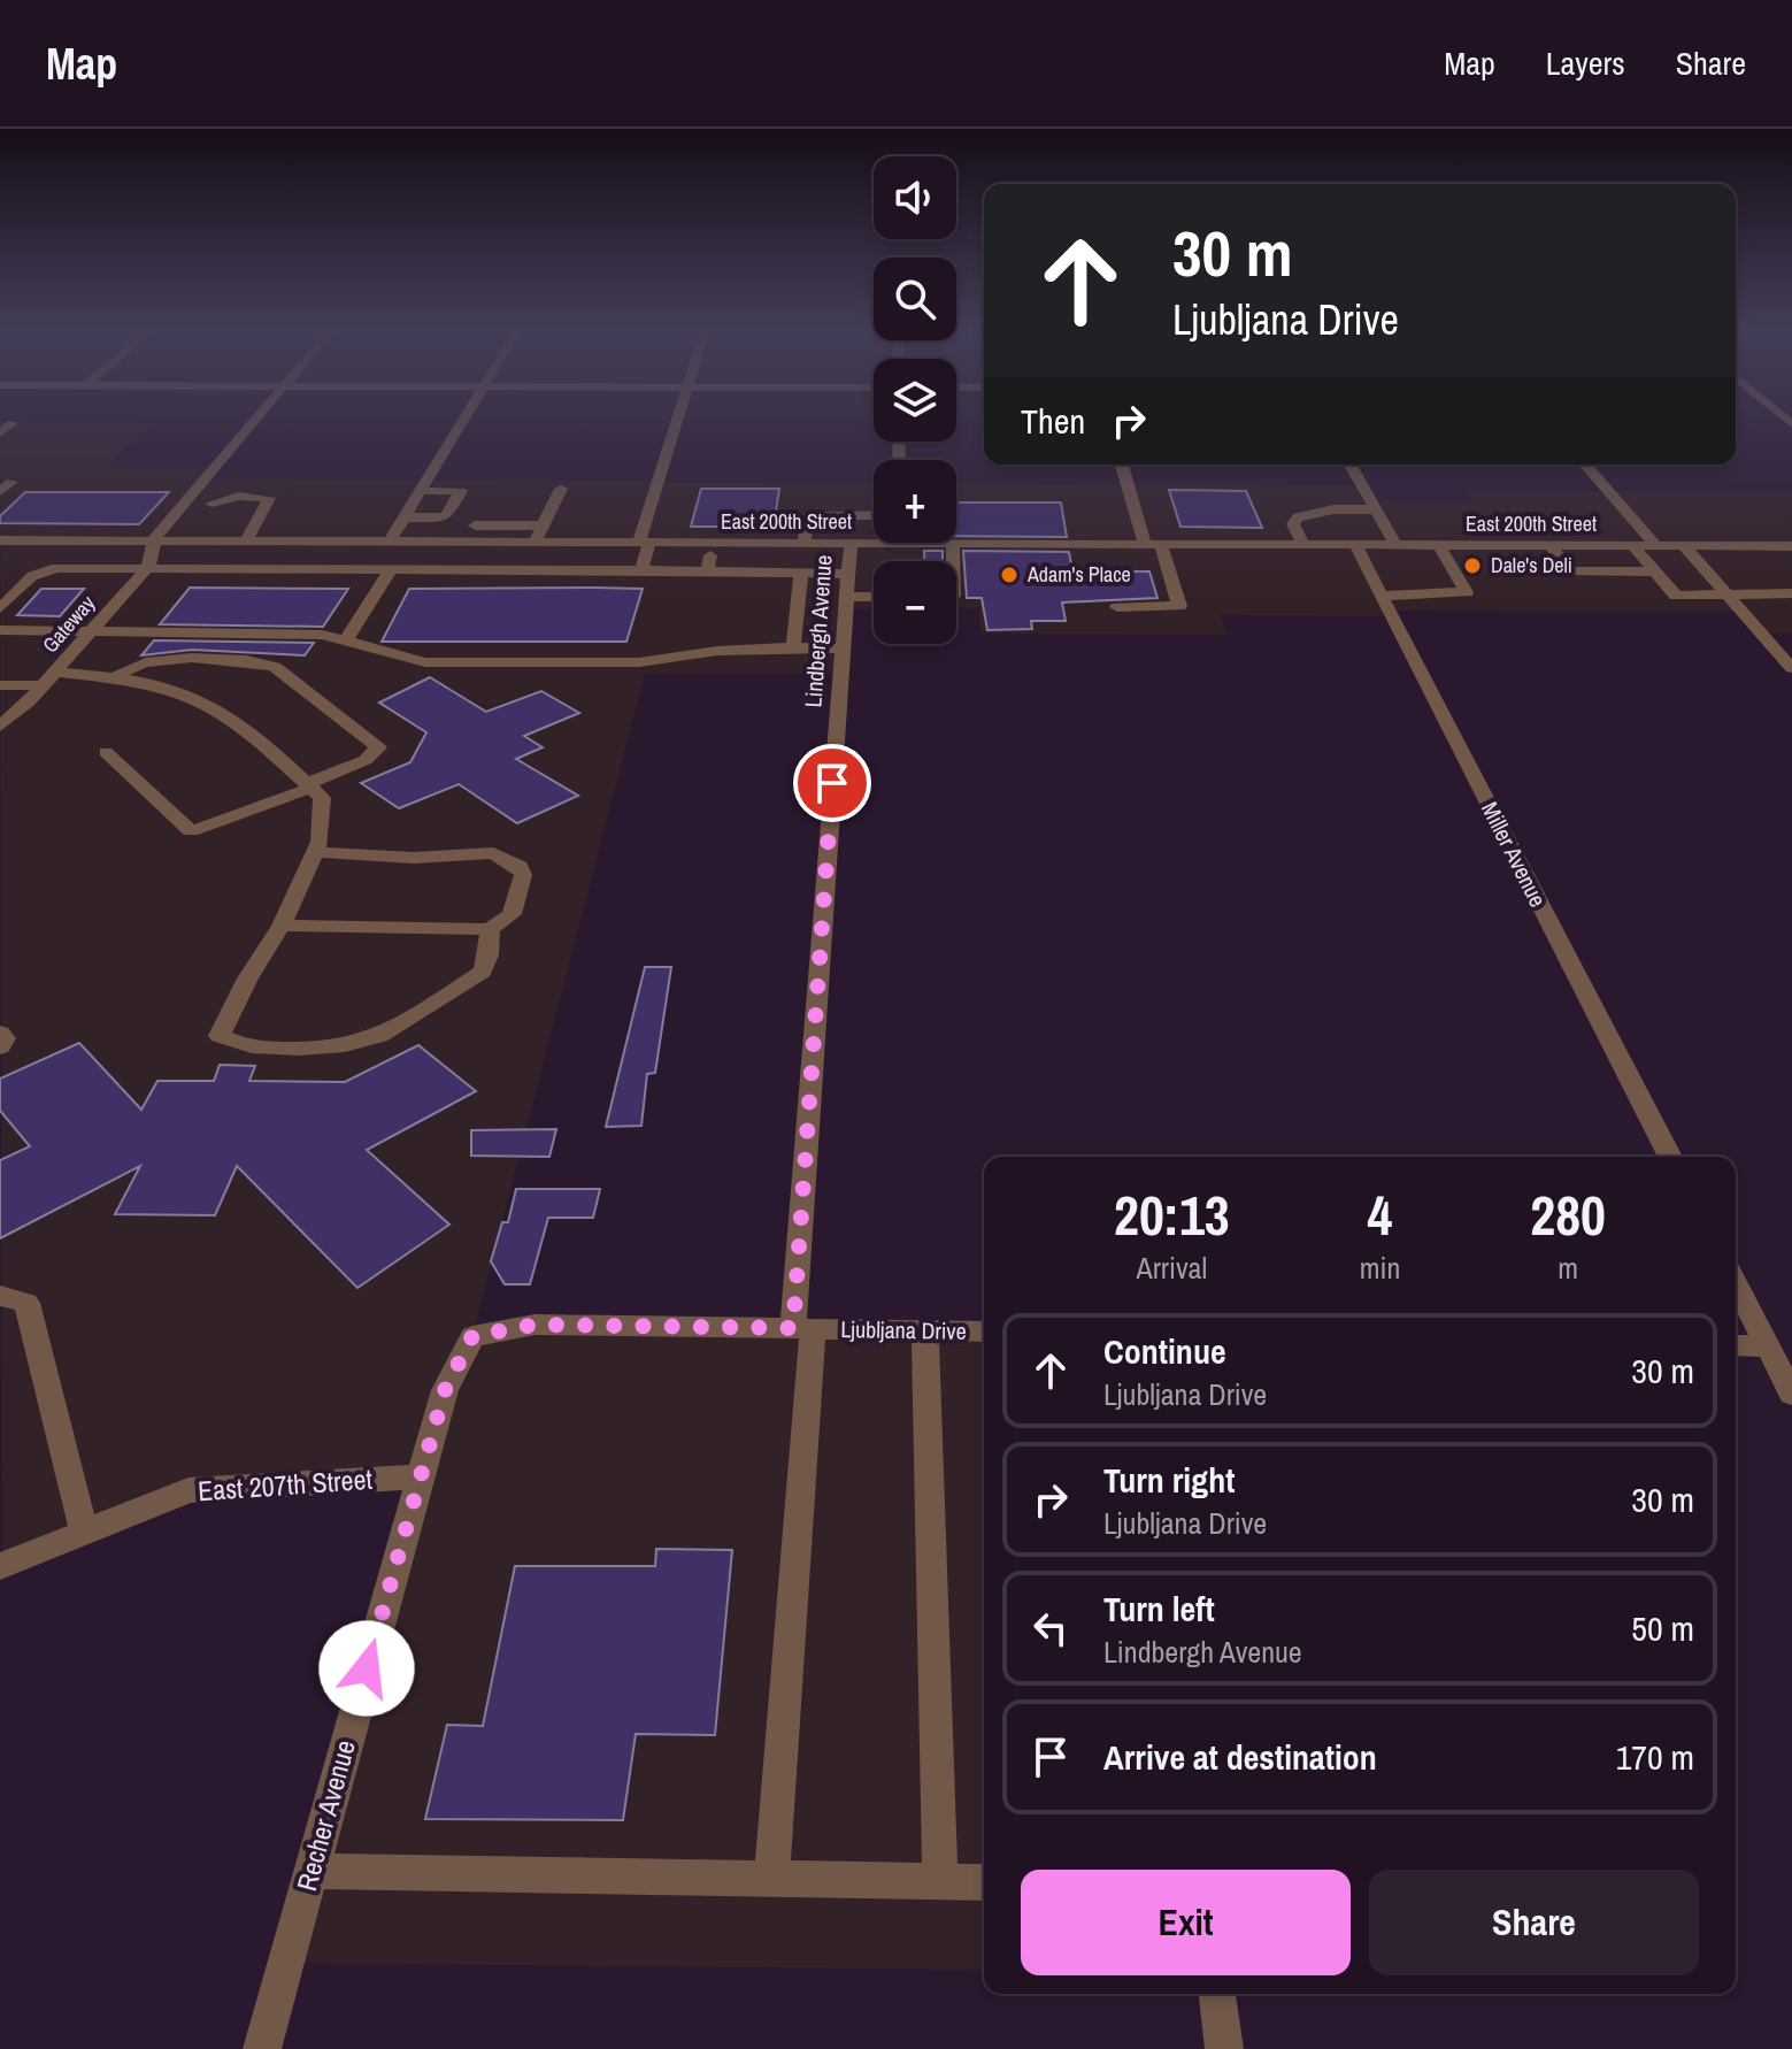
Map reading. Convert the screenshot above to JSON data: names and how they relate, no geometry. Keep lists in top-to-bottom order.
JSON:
{
  "streets": {
    "street": [
      "East 200th Street",
      "Gateway",
      "Lindbergh Avenue",
      "Miller Avenue",
      "Ljubljana Drive",
      "East 207th Street",
      "Recher Avenue"
    ]
  },
  "crossings": [
    ["East 200th Street", "Lindbergh Avenue"],
    ["East 200th Street", "Miller Avenue"],
    ["Lindbergh Avenue", "Ljubljana Drive"],
    ["Ljubljana Drive", "East 207th Street"],
    ["Ljubljana Drive", "Recher Avenue"],
    ["East 207th Street", "Recher Avenue"]
  ],
  "places": ["Dale's Deli", "Adam's Place"],
  "page": {
    "header": "Map",
    "nav": ["Map", "Layers", "Share"],
    "map_buttons": ["+", "−"],
    "turn": ["30 m", "Ljubljana Drive"],
    "then": "Then",
    "eta": [
      "20:13",
      "Arrival",
      "4",
      "min",
      "280",
      "m"
    ],
    "list": [
      {
        "name": "Continue",
        "note": "Ljubljana Drive",
        "value": "30 m"
      },
      {
        "name": "Turn right",
        "note": "Ljubljana Drive",
        "value": "30 m"
      },
      {
        "name": "Turn left",
        "note": "Lindbergh Avenue",
        "value": "50 m"
      },
      {
        "name": "Arrive at destination",
        "value": "170 m"
      }
    ],
    "buttons": ["Exit", "Share"]
  }
}
